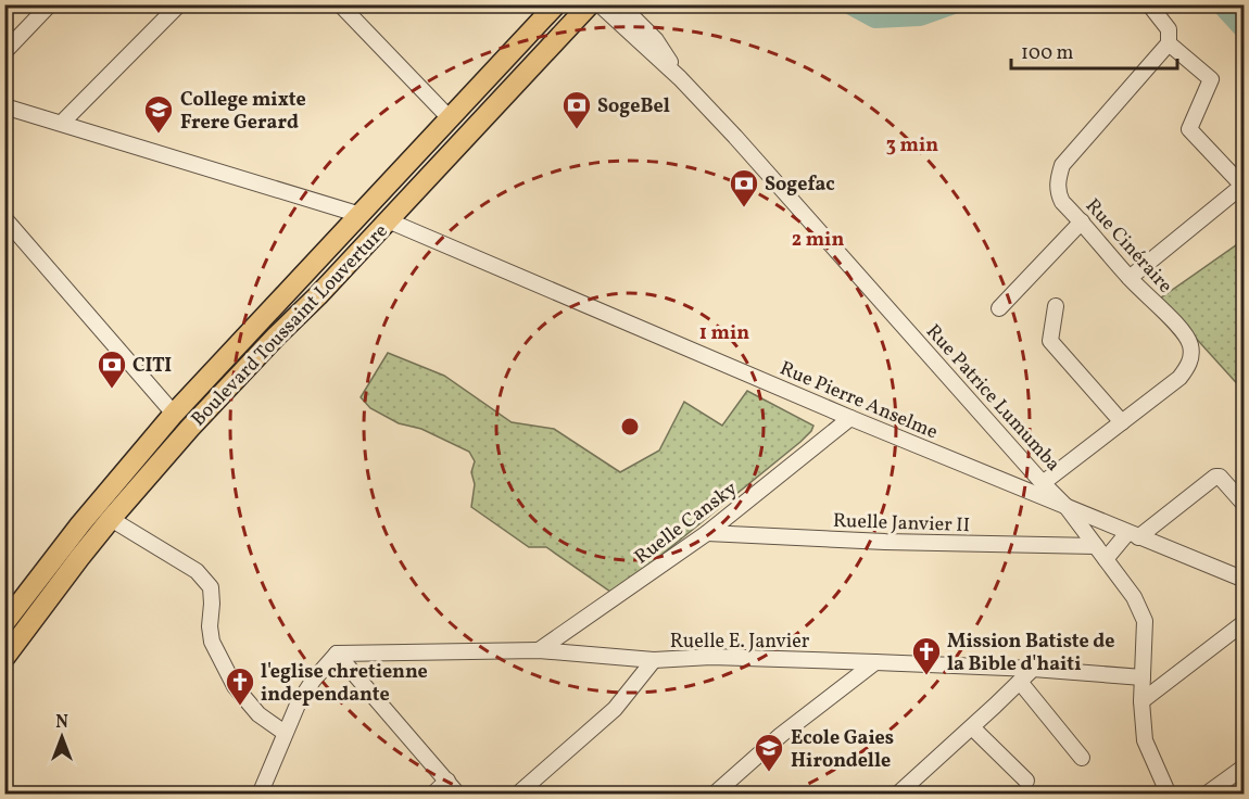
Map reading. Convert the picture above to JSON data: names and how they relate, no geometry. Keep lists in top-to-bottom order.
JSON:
{
  "streets": {
    "main road": ["Boulevard Toussaint Louverture"],
    "street": [
      "Rue Cinéraire",
      "Rue Patrice Lumumba",
      "Rue Pierre Anselme",
      "Ruelle Cansky",
      "Ruelle Janvier II",
      "Ruelle E. Janvier"
    ]
  },
  "crossings": [
    ["Rue Cinéraire", "Rue Patrice Lumumba"],
    ["Boulevard Toussaint Louverture", "Rue Pierre Anselme"],
    ["Rue Patrice Lumumba", "Rue Pierre Anselme"],
    ["Rue Patrice Lumumba", "Ruelle Janvier II"],
    ["Rue Patrice Lumumba", "Ruelle E. Janvier"],
    ["Rue Pierre Anselme", "Ruelle Cansky"],
    ["Ruelle Cansky", "Ruelle Janvier II"],
    ["Ruelle Cansky", "Ruelle E. Janvier"]
  ],
  "places": {
    "bank": ["SogeBel", "Sogefac", "CITI"],
    "school or university": ["College mixte Frere Gerard", "Ecole Gaies Hirondelle"],
    "church": ["Mission Batiste de la Bible d'haiti", "l'eglise chretienne independante"]
  },
  "scale_bar": "100 m",
  "north": "top",
  "rings": ["3 min", "2 min", "1 min"]
}
